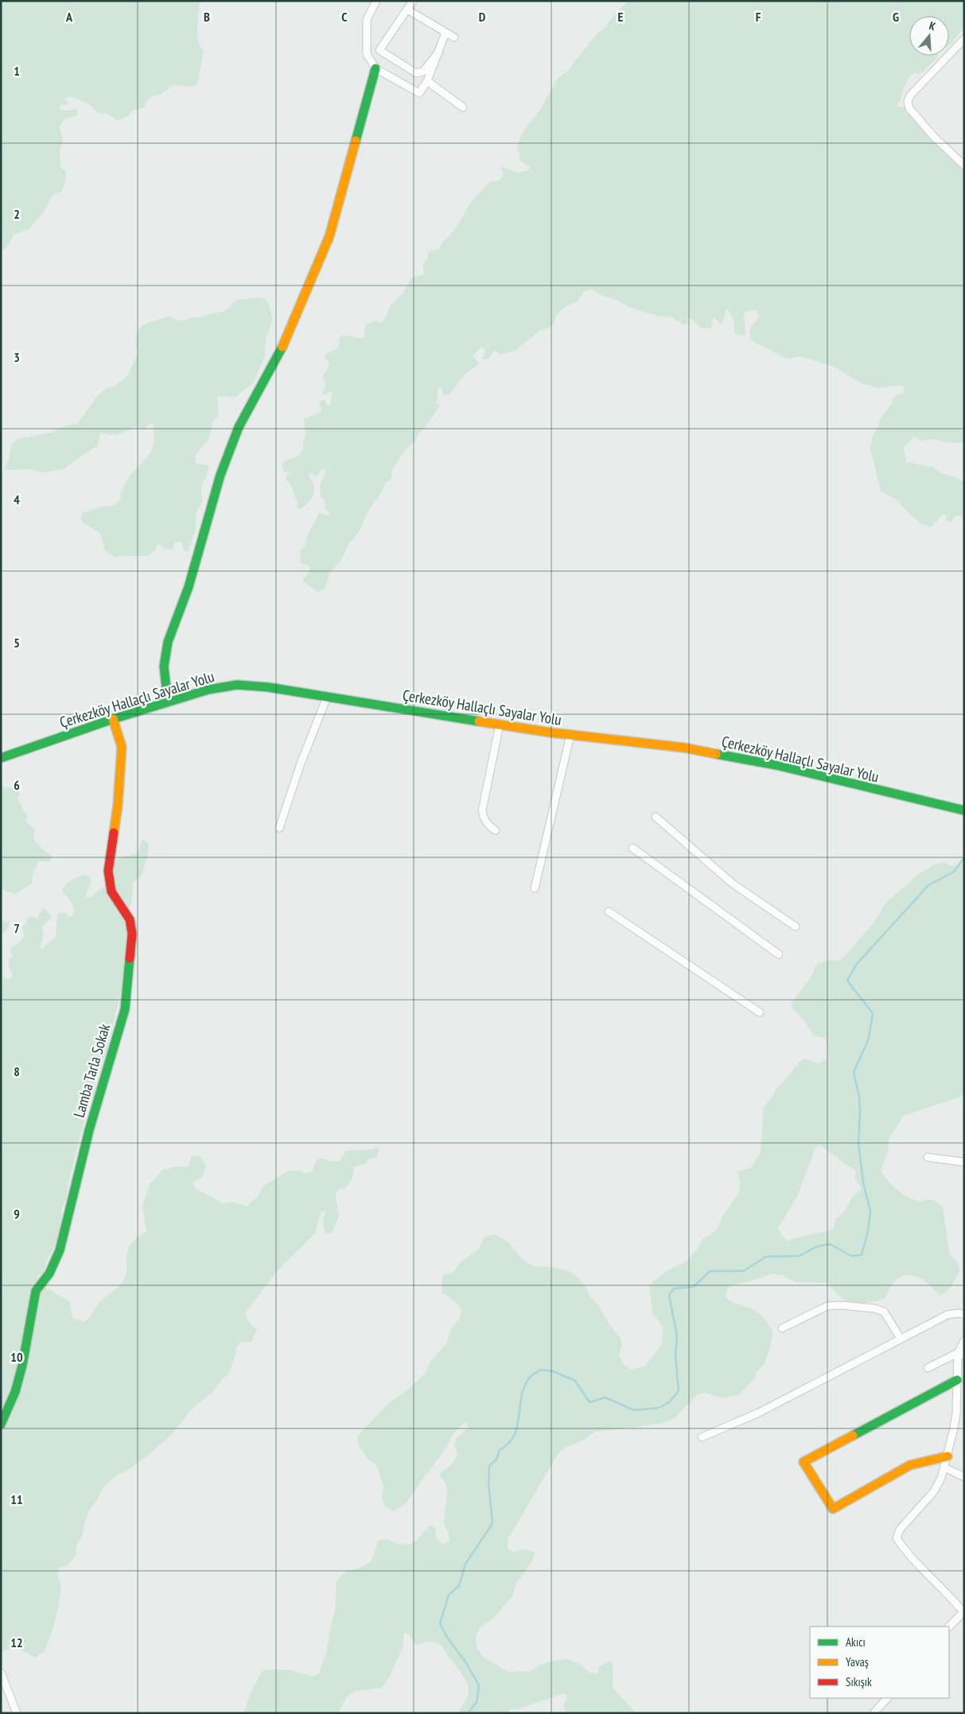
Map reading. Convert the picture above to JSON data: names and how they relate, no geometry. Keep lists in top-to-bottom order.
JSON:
{
  "streets": {
    "street": ["Çerkezköy Hallaçlı Sayalar Yolu", "Lamba Tarla Sokak"]
  },
  "crossings": [
    ["Çerkezköy Hallaçlı Sayalar Yolu", "Lamba Tarla Sokak"]
  ],
  "legend": ["Akıcı", "Yavaş", "Sıkışık"],
  "north": "top",
  "grid": {
    "columns": [
      "A",
      "B",
      "C",
      "D",
      "E",
      "F",
      "G"
    ],
    "rows": [
      "1",
      "2",
      "3",
      "4",
      "5",
      "6",
      "7",
      "8",
      "9",
      "10",
      "11",
      "12"
    ]
  }
}
